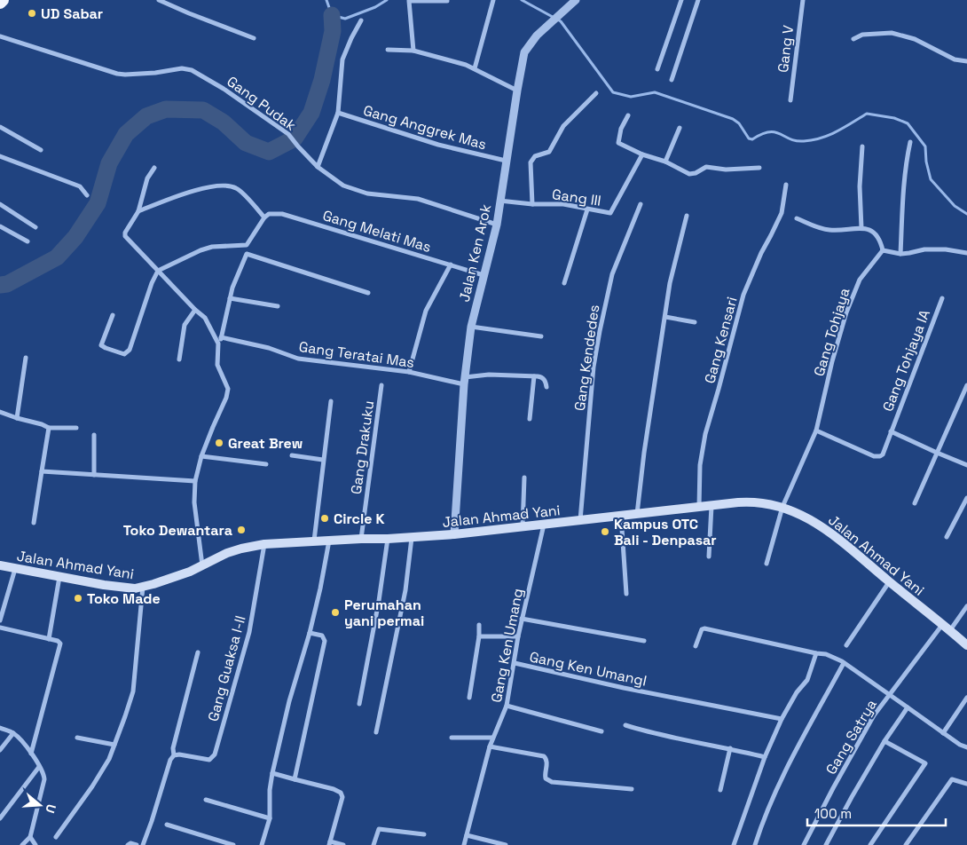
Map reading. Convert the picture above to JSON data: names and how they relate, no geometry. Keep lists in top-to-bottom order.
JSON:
{
  "streets": {
    "main road": ["Jalan Ahmad Yani"],
    "street": [
      "Gang V",
      "Gang Pudak",
      "Gang Anggrek Mas",
      "Gang III",
      "Gang Melati Mas",
      "Jalan Ken Arok",
      "Gang Tohjaya",
      "Gang Kensari",
      "Gang Teratai Mas",
      "Gang Kendedes",
      "Gang Tohjaya IA",
      "Gang Drakuku",
      "Gang Ken Umang",
      "Gang Guaksa I-II",
      "Gang Ken UmangI",
      "Gang Satrya"
    ]
  },
  "crossings": [
    ["Gang Pudak", "Jalan Ken Arok"],
    ["Gang Anggrek Mas", "Jalan Ken Arok"],
    ["Gang III", "Jalan Ken Arok"],
    ["Gang Melati Mas", "Jalan Ken Arok"],
    ["Jalan Ken Arok", "Gang Teratai Mas"],
    ["Jalan Ken Arok", "Jalan Ahmad Yani"],
    ["Gang Tohjaya", "Gang Tohjaya IA"],
    ["Gang Tohjaya", "Jalan Ahmad Yani"],
    ["Gang Kensari", "Jalan Ahmad Yani"],
    ["Gang Kendedes", "Jalan Ahmad Yani"],
    ["Gang Drakuku", "Jalan Ahmad Yani"],
    ["Jalan Ahmad Yani", "Gang Ken Umang"],
    ["Jalan Ahmad Yani", "Gang Guaksa I-II"],
    ["Jalan Ahmad Yani", "Gang Satrya"],
    ["Gang Ken Umang", "Gang Ken UmangI"]
  ],
  "places": [
    "UD Sabar",
    "Great Brew",
    "Circle K",
    "Toko Dewantara",
    "Kampus OTC Bali - Denpasar",
    "Toko Made",
    "Perumahan yani permai"
  ],
  "scale_bar": "100 m",
  "north": "right"
}
